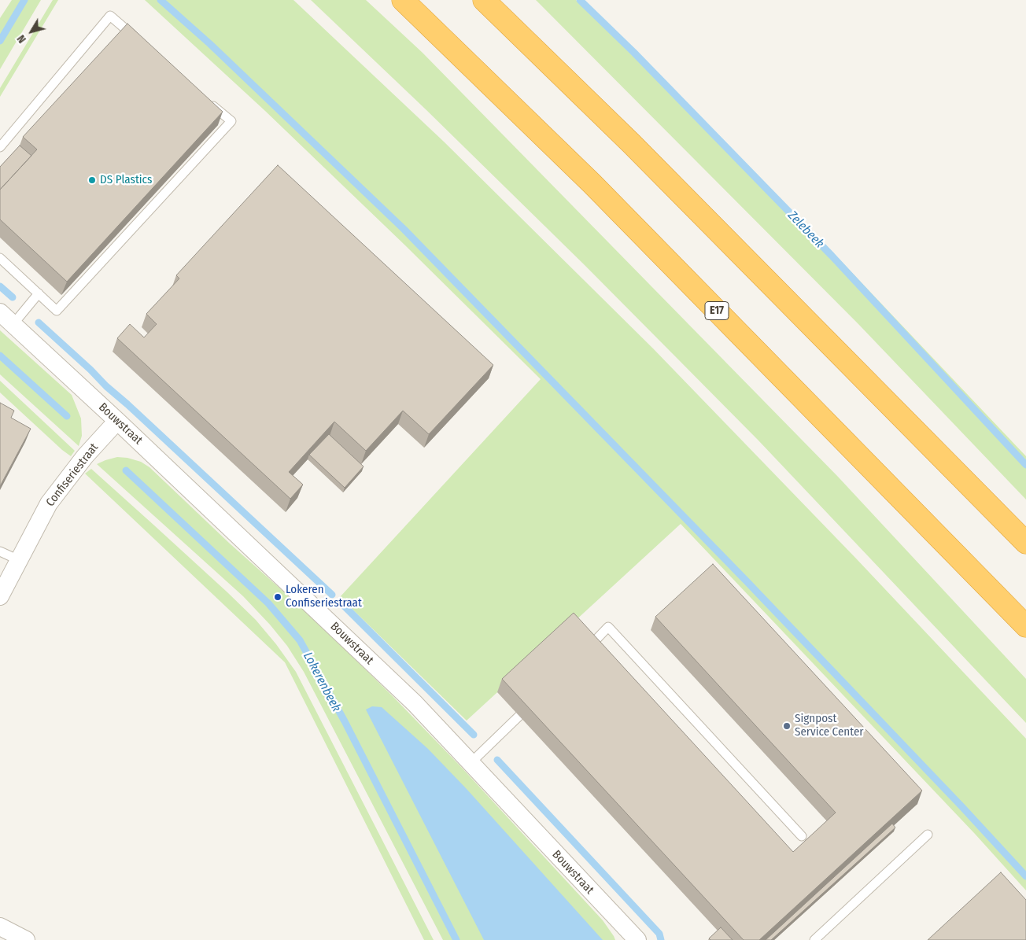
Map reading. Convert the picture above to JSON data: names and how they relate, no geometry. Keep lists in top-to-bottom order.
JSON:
{
  "streets": {
    "highway": ["E17"],
    "street": ["Bouwstraat", "Confiseriestraat"]
  },
  "crossings": [
    ["Bouwstraat", "Confiseriestraat"]
  ],
  "water": ["Zelebeek", "Lokerenbeek"],
  "places": ["DS Plastics", "Lokeren Confiseriestraat", "Signpost Service Center"],
  "north": "bottom left"
}
